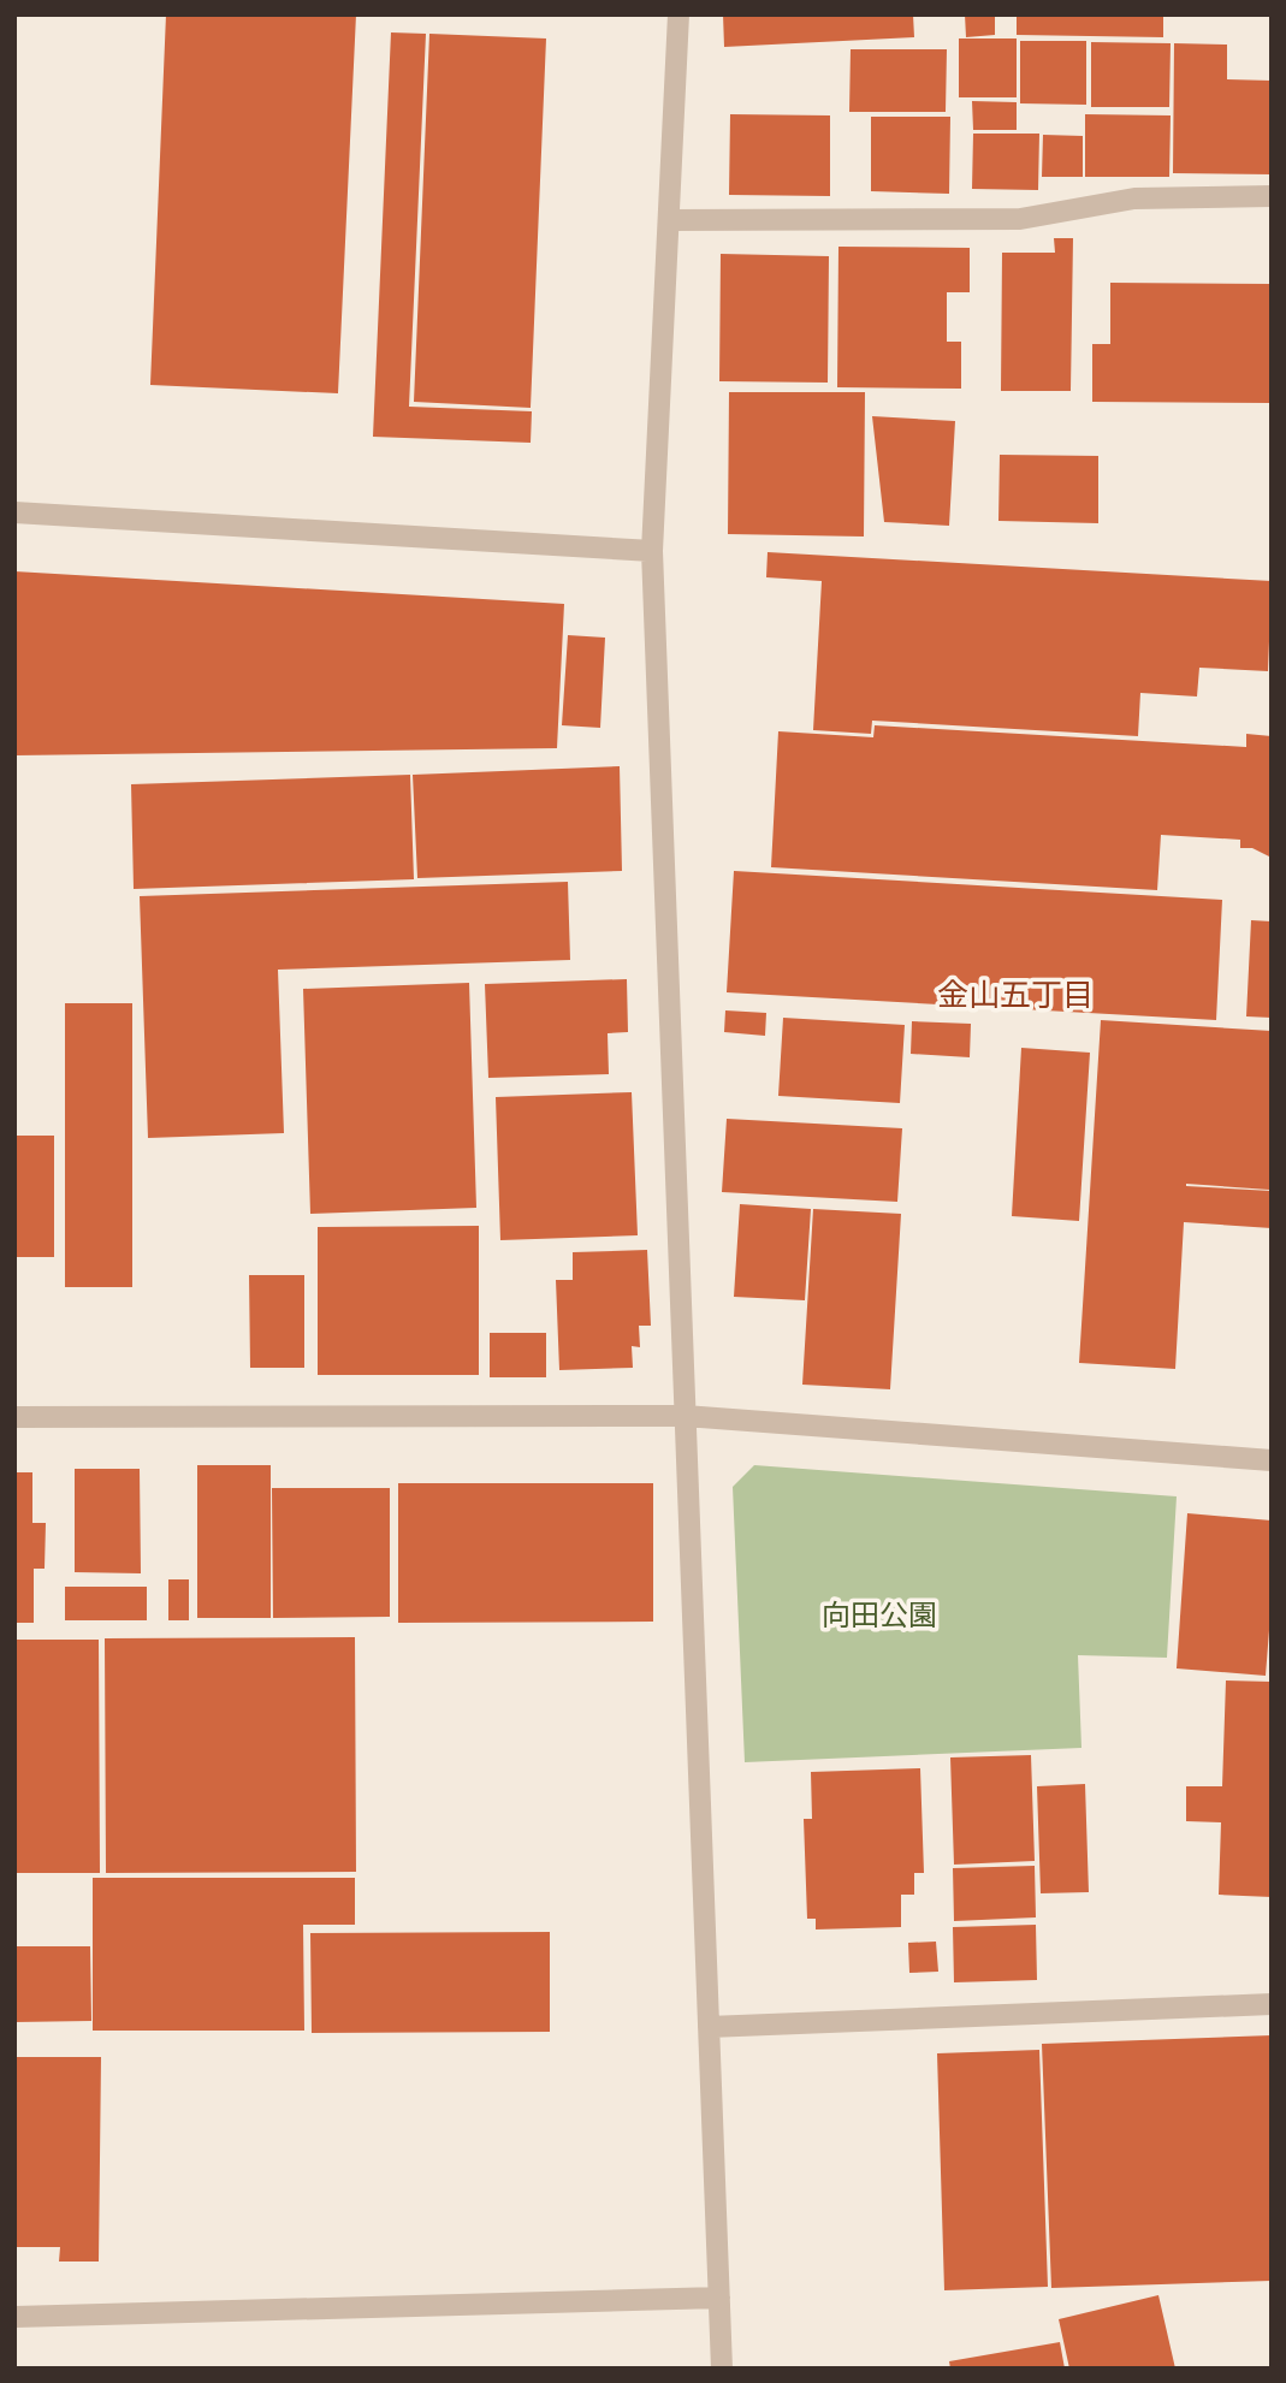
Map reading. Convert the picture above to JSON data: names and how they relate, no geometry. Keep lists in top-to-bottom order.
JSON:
{
  "districts": ["金山五丁目"],
  "parks": ["向田公園"]
}
